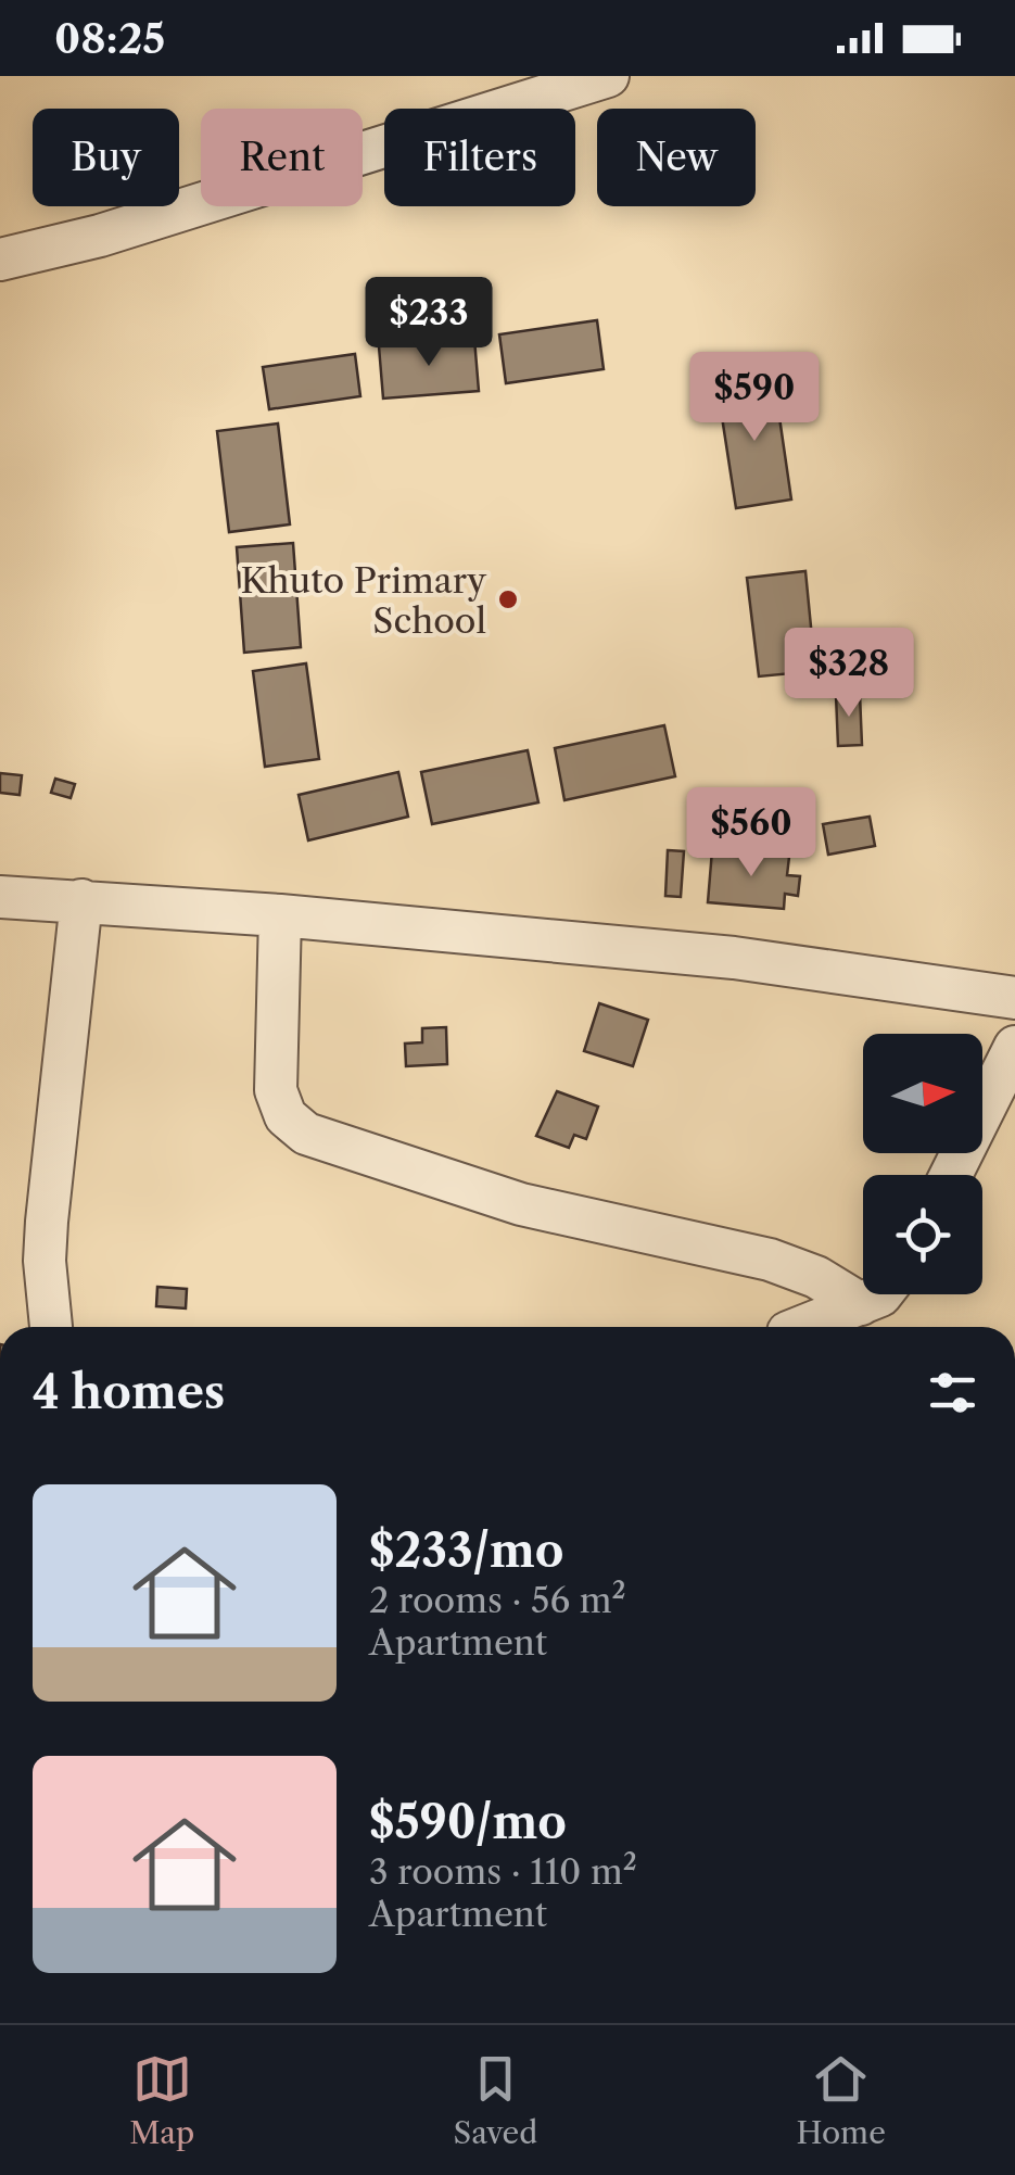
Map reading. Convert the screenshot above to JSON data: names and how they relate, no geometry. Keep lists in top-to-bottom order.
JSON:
{
  "places": ["Khuto Primary School"],
  "north": "right",
  "page": {
    "status": "08:25",
    "chip": [
      "Buy",
      "Rent",
      "Filters",
      "New"
    ],
    "price": [
      "$233",
      "$590",
      "$328",
      "$560"
    ],
    "heading": "4 homes",
    "list": [
      {
        "name": "$233/mo",
        "note": "2 rooms · 56 m² · Apartment"
      },
      {
        "name": "$590/mo",
        "note": "3 rooms · 110 m² · Apartment"
      }
    ],
    "tabs": ["Map", "Saved", "Home"]
  }
}
